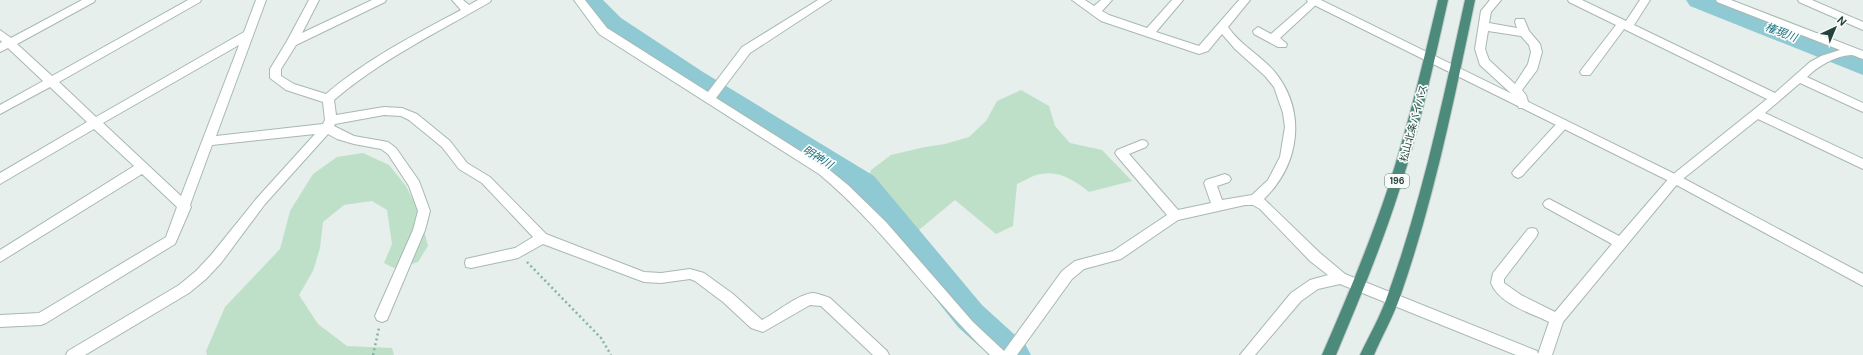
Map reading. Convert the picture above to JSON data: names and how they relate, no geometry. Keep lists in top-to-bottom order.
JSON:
{
  "streets": {
    "highway": ["松山北条バイパス", "196"]
  },
  "water": ["権現川", "明神川"],
  "north": "top right"
}
